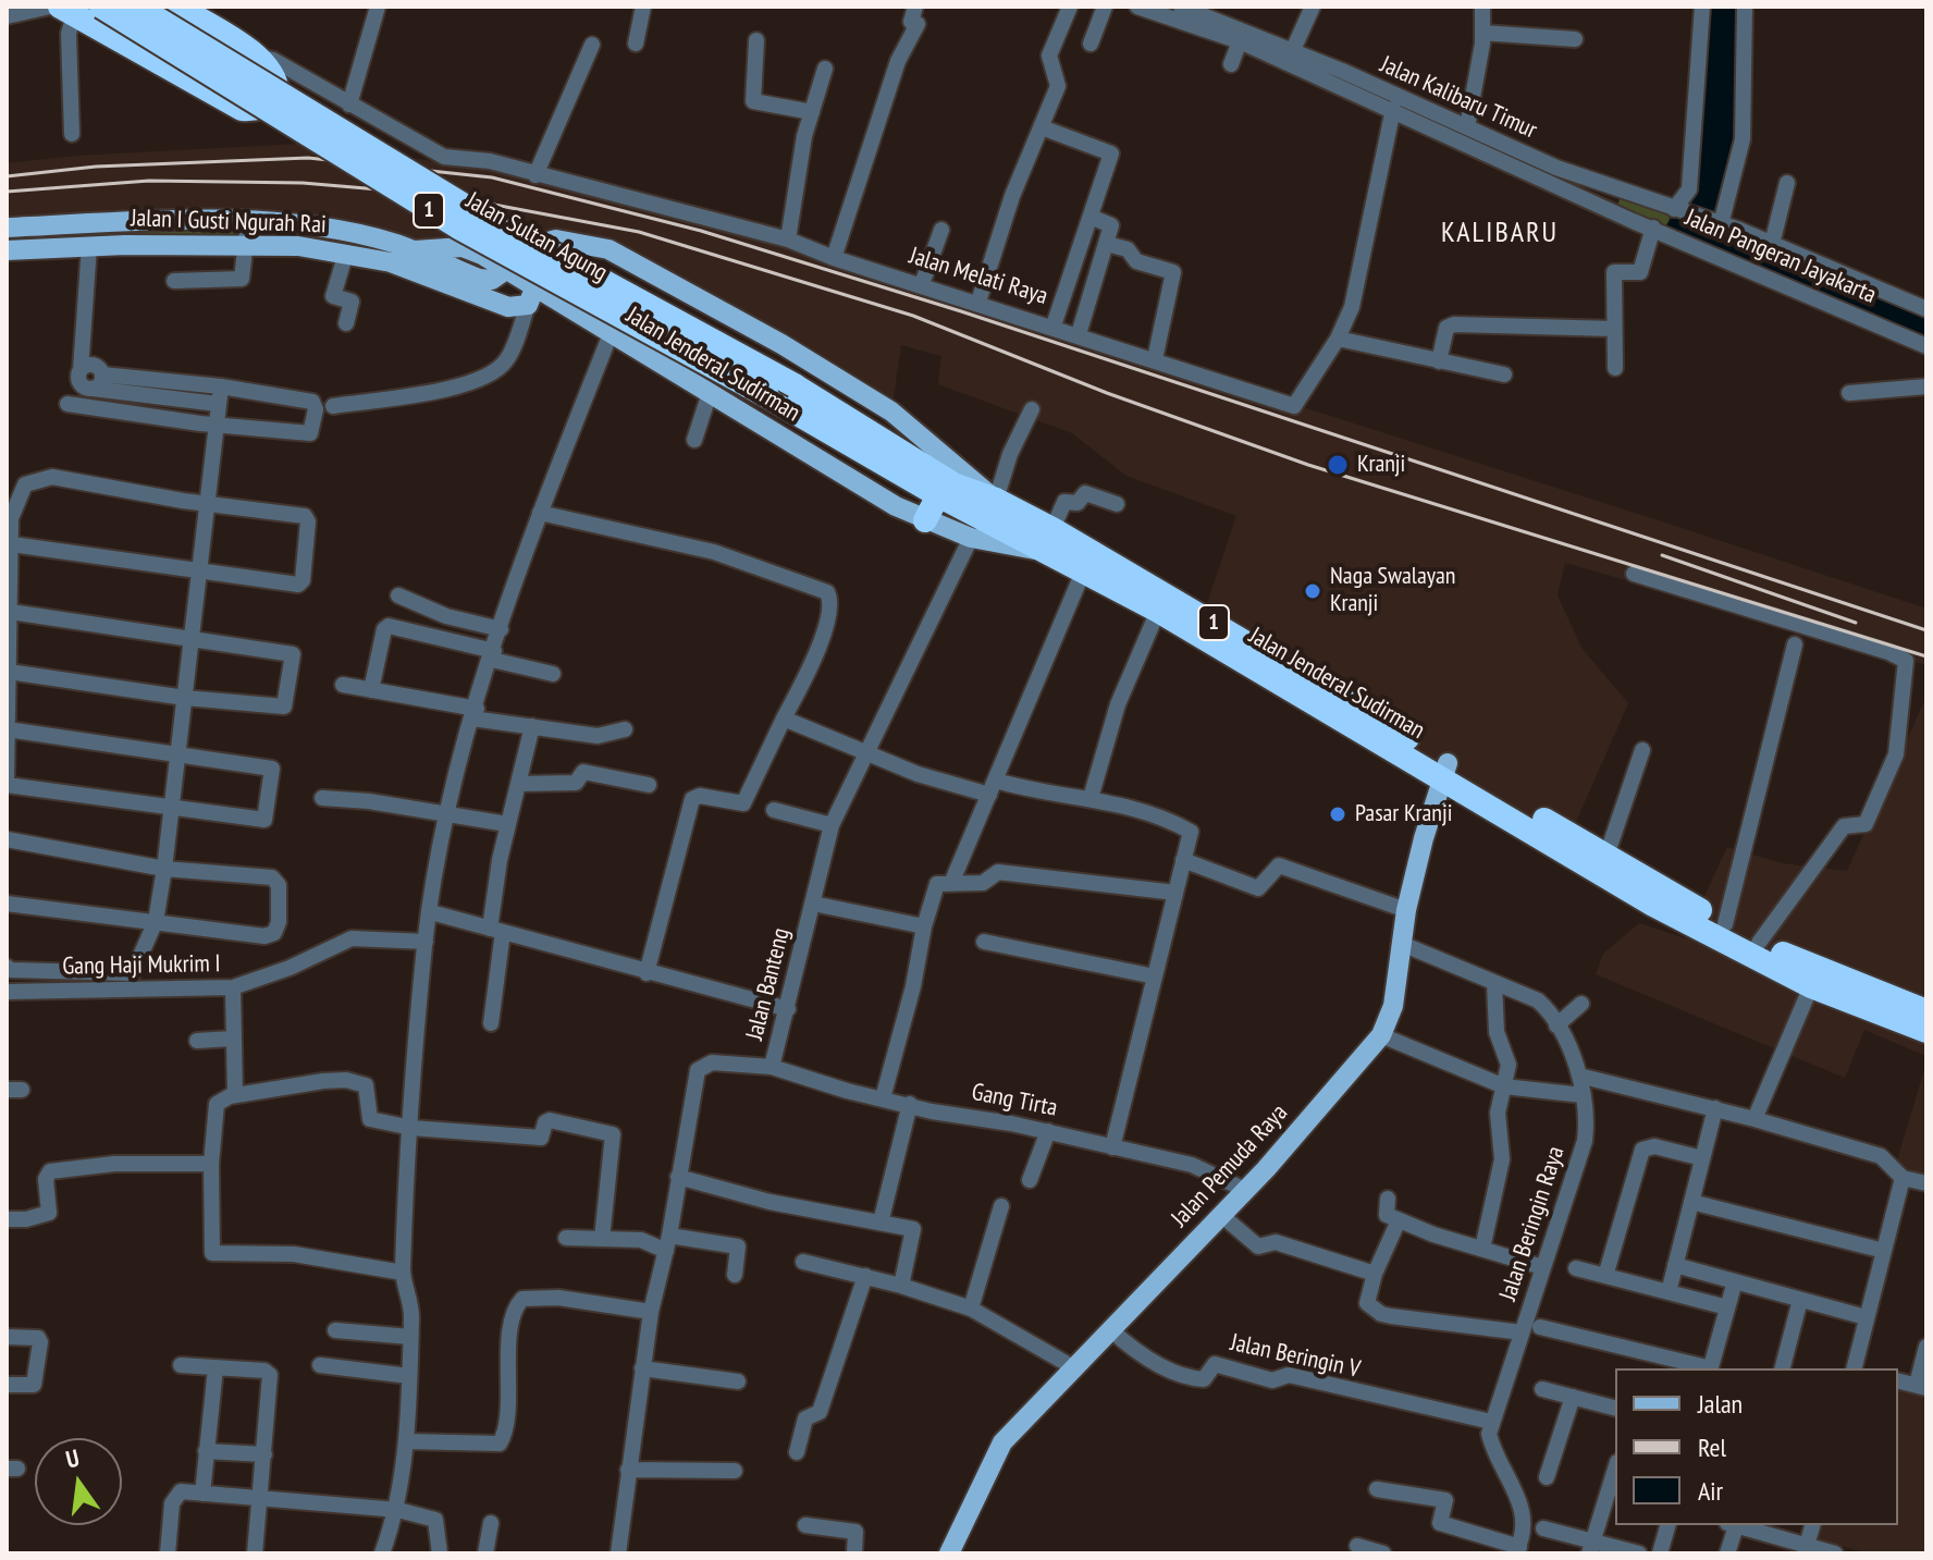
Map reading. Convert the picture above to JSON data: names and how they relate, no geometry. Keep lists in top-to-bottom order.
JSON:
{
  "streets": {
    "highway": ["1", "Jalan Sultan Agung", "Jalan Jenderal Sudirman"],
    "main road": ["Jalan I Gusti Ngurah Rai", "Jalan Pemuda Raya"],
    "street": [
      "Jalan Kalibaru Timur",
      "Jalan Pangeran Jayakarta",
      "Jalan Melati Raya",
      "Gang Haji Mukrim I",
      "Jalan Banteng",
      "Gang Tirta",
      "Jalan Beringin Raya",
      "Jalan Beringin V"
    ]
  },
  "crossings": [
    ["Jalan Kalibaru Timur", "Jalan Pangeran Jayakarta"],
    ["Jalan Kalibaru Timur", "Jalan Melati Raya"],
    ["Jalan I Gusti Ngurah Rai", "Jalan Jenderal Sudirman"],
    ["Jalan Sultan Agung", "Jalan Jenderal Sudirman"],
    ["Jalan Jenderal Sudirman", "Jalan Banteng"],
    ["Jalan Jenderal Sudirman", "Jalan Pemuda Raya"],
    ["Jalan Banteng", "Gang Tirta"],
    ["Gang Tirta", "Jalan Pemuda Raya"],
    ["Jalan Pemuda Raya", "Jalan Beringin Raya"],
    ["Jalan Pemuda Raya", "Jalan Beringin V"],
    ["Jalan Beringin Raya", "Jalan Beringin V"]
  ],
  "districts": ["KALIBARU"],
  "places": ["Kranji", "Naga Swalayan Kranji", "Pasar Kranji"],
  "legend": ["Jalan", "Rel", "Air"],
  "north": "top"
}
